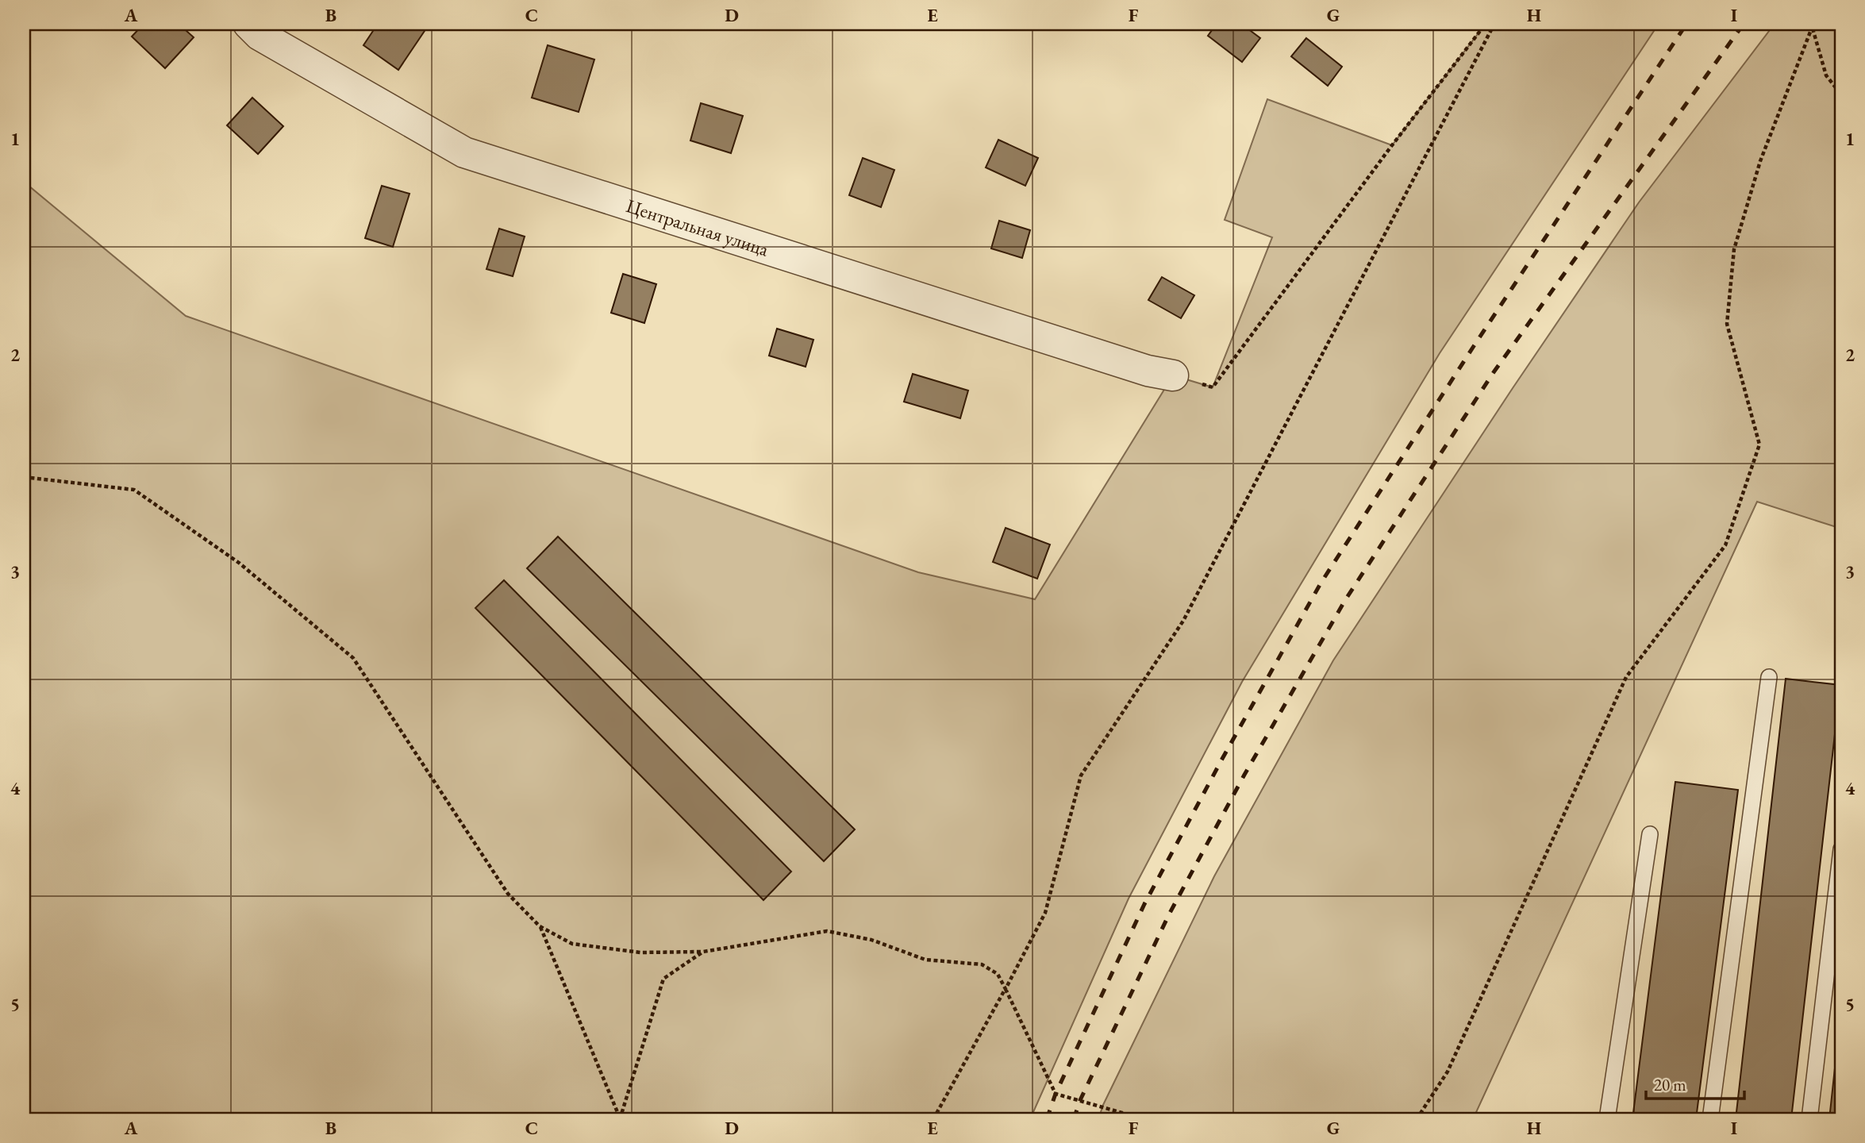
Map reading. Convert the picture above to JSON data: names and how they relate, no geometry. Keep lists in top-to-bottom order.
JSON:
{
  "streets": {
    "street": ["Центральная улица"]
  },
  "scale_bar": "20 m",
  "grid": {
    "columns": [
      "A",
      "B",
      "C",
      "D",
      "E",
      "F",
      "G",
      "H",
      "I"
    ],
    "rows": [
      "1",
      "2",
      "3",
      "4",
      "5"
    ]
  }
}
